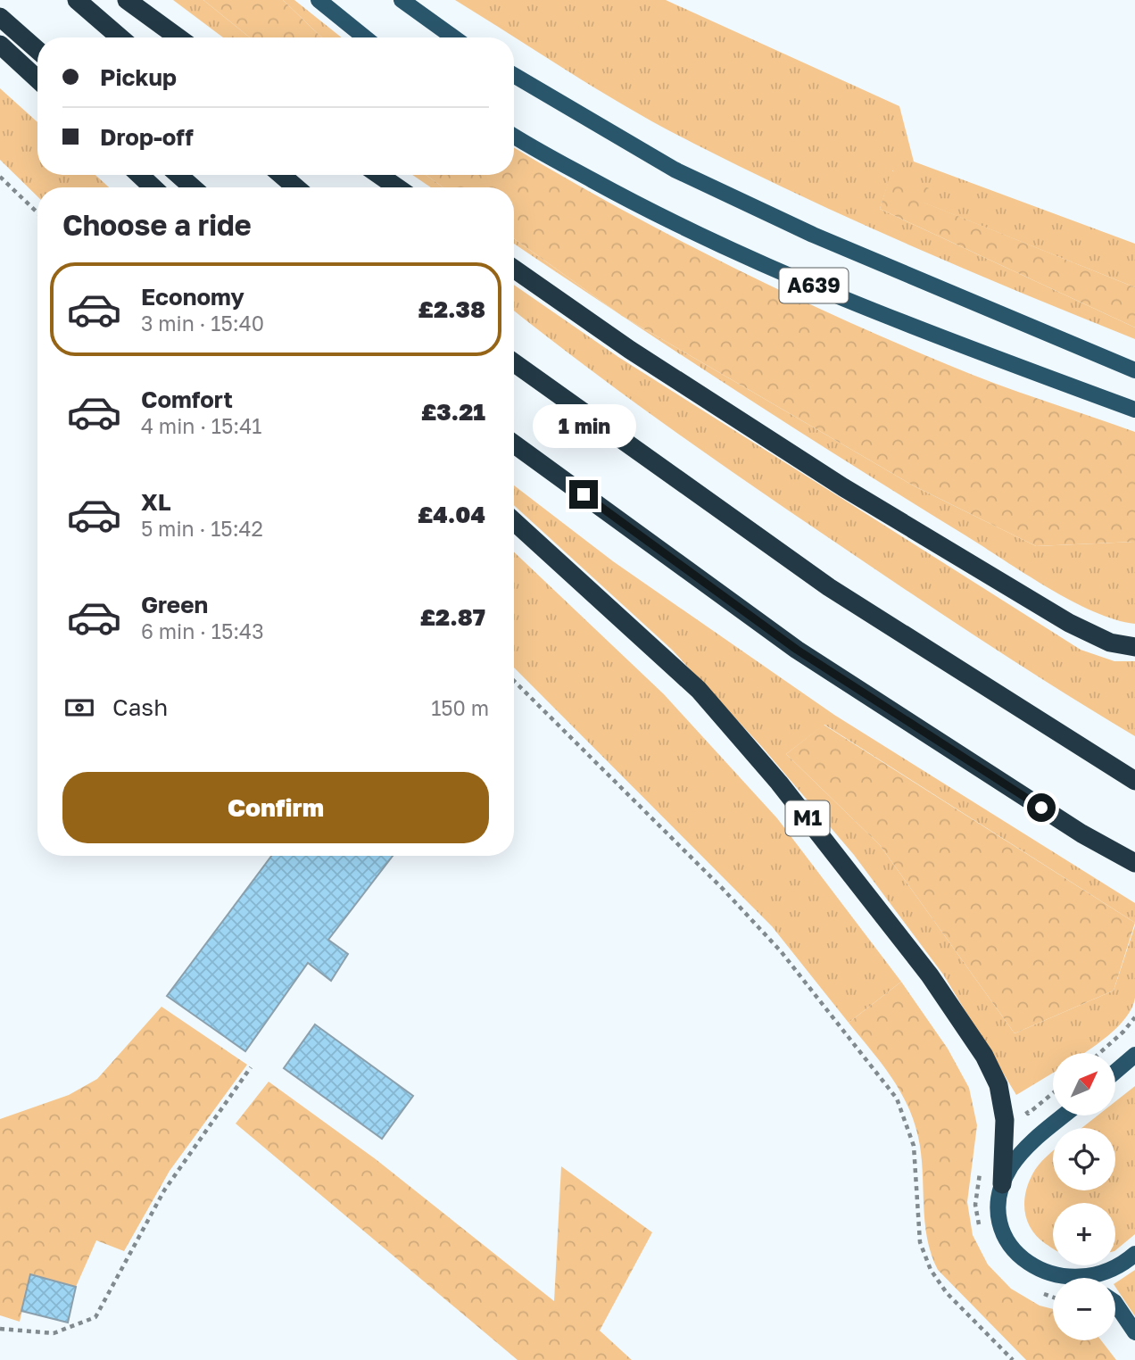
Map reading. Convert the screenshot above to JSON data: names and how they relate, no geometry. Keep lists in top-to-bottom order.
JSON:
{
  "streets": {
    "highway": ["M1"],
    "main road": ["A639"]
  },
  "north": "top right",
  "page": {
    "banner": ["Pickup", "Drop-off"],
    "heading": "Choose a ride",
    "list": [
      {
        "name": "Economy",
        "note": "3 min · 15:40",
        "value": "£2.38"
      },
      {
        "name": "Comfort",
        "note": "4 min · 15:41",
        "value": "£3.21"
      },
      {
        "name": "XL",
        "note": "5 min · 15:42",
        "value": "£4.04"
      },
      {
        "name": "Green",
        "note": "6 min · 15:43",
        "value": "£2.87"
      }
    ],
    "bubble": "1 min",
    "pay": ["Cash", "150 m"],
    "buttons": "Confirm",
    "map_buttons": ["+", "−"]
  }
}
